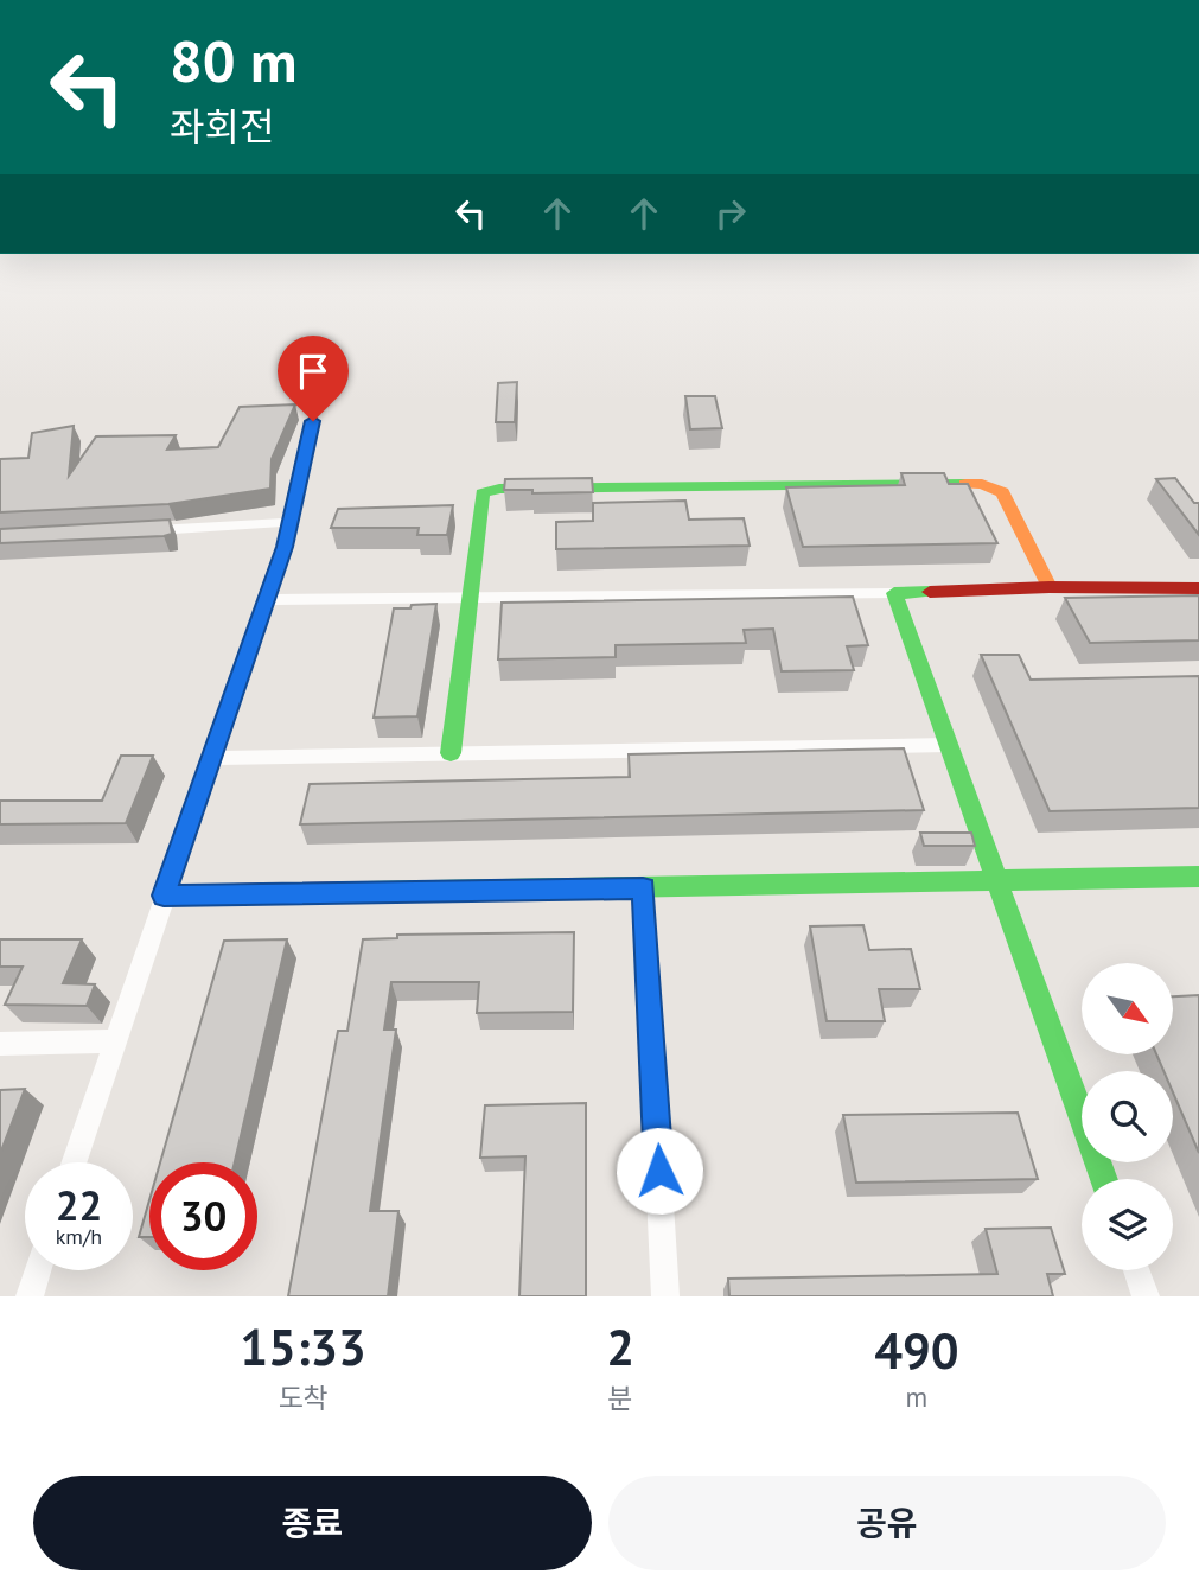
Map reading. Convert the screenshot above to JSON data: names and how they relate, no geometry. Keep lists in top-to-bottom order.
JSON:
{
  "north": "bottom right",
  "page": {
    "turn": ["80 m", "좌회전"],
    "speed": "22 km/h",
    "limit": "30",
    "eta": [
      "15:33",
      "도착",
      "2",
      "분",
      "490",
      "m"
    ],
    "buttons": ["종료", "공유"]
  }
}
